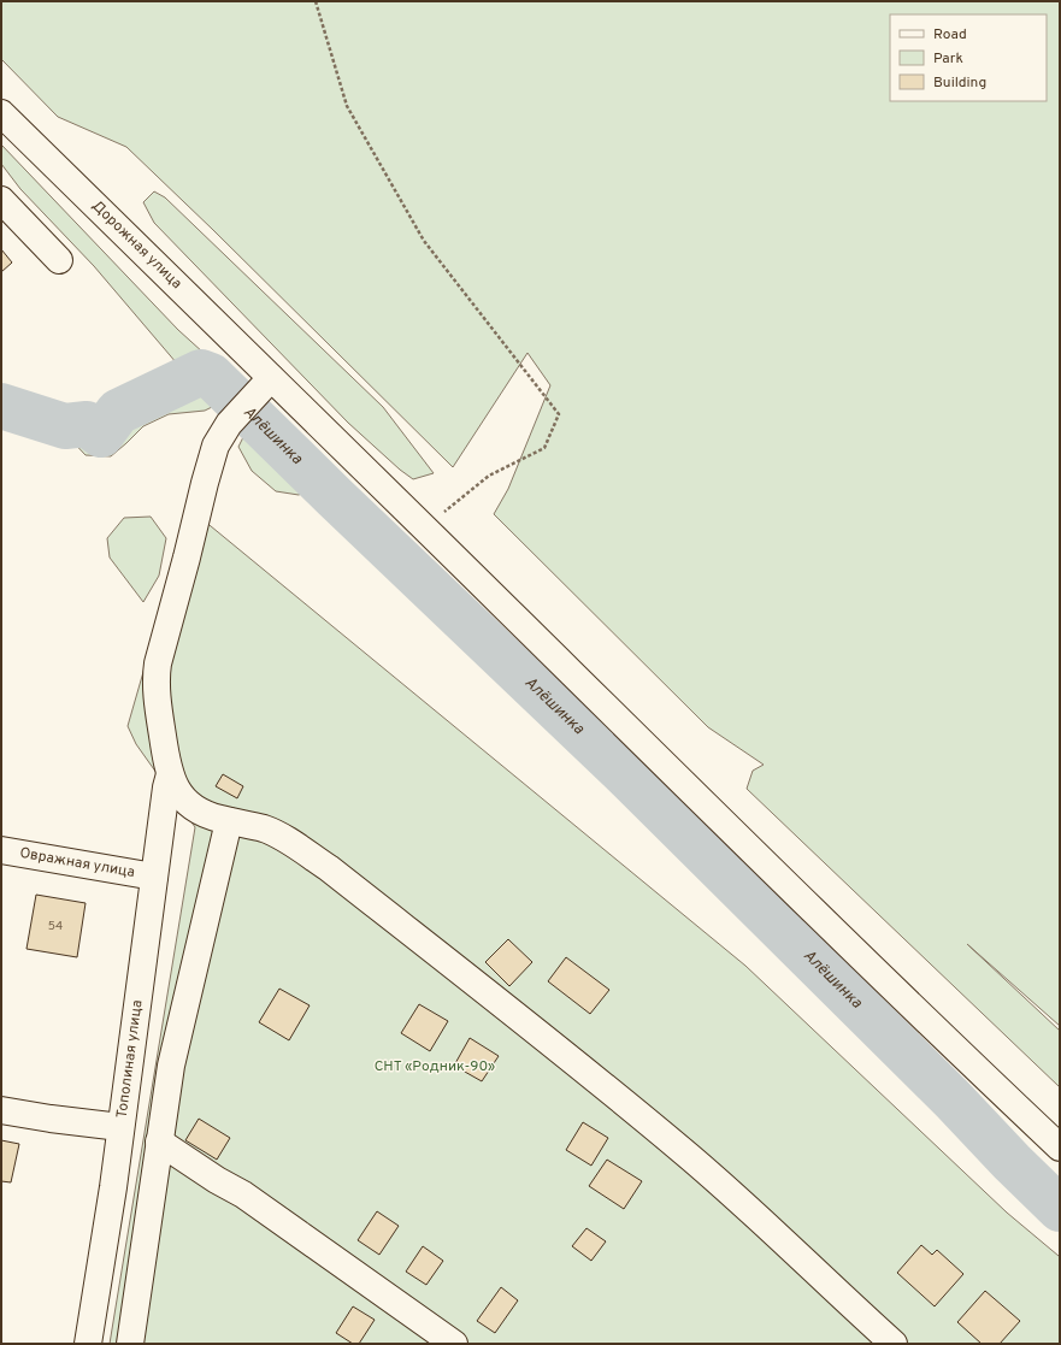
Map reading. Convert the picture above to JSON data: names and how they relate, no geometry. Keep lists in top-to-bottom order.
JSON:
{
  "streets": {
    "street": ["Дорожная улица", "Овражная улица", "Тополиная улица"]
  },
  "crossings": [
    ["Овражная улица", "Тополиная улица"]
  ],
  "water": ["Алёшинка"],
  "parks": ["СНТ «Родник-90»"],
  "house_numbers": ["54"],
  "legend": ["Road", "Park", "Building"]
}
